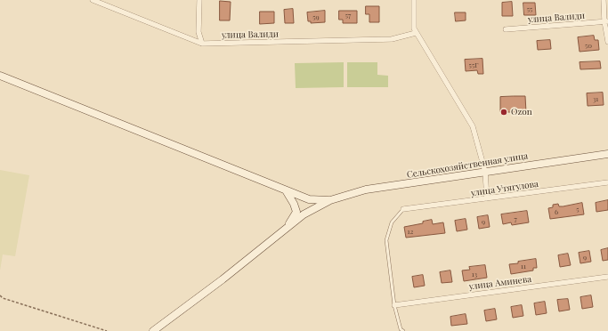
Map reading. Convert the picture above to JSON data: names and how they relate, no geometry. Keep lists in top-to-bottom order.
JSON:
{
  "streets": {
    "main road": ["Сельскохозяйственная улица"],
    "street": ["улица Валиди", "улица Утягулова", "улица Аминева"]
  },
  "places": ["Ozon"],
  "house_numbers": [
    "55",
    "57",
    "59",
    "50",
    "55Г",
    "31",
    "5",
    "6",
    "7",
    "9",
    "12",
    "9",
    "11",
    "13"
  ]
}
